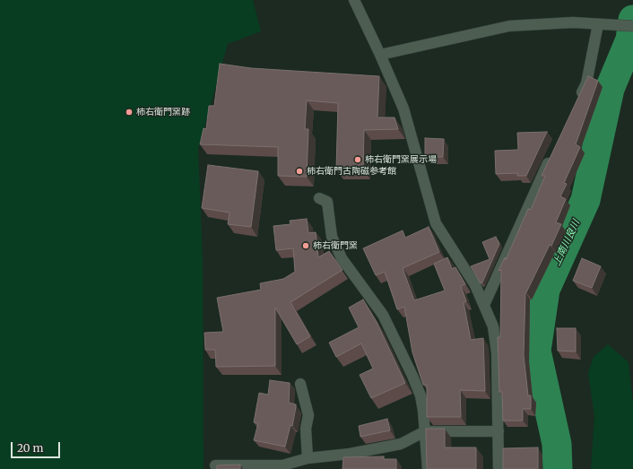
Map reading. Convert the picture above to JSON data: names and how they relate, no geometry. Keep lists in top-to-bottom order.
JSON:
{
  "water": ["上南川良川"],
  "places": [
    "柿右衛門窯跡",
    "柿右衛門窯展示場",
    "柿右衛門古陶磁参考館",
    "柿右衛門窯"
  ],
  "scale_bar": "20 m"
}
